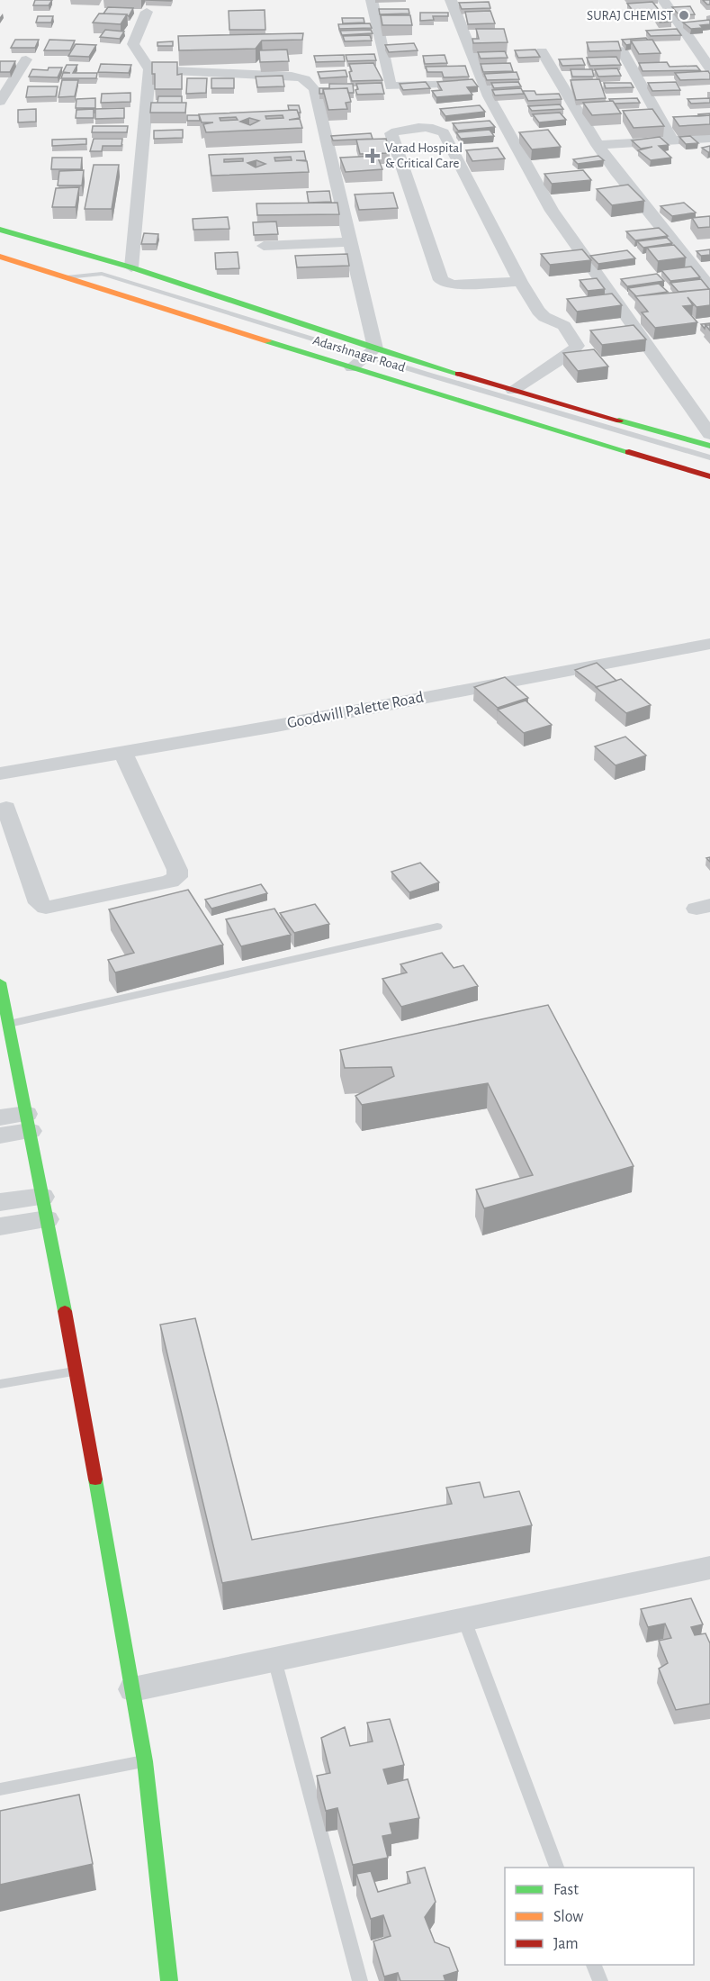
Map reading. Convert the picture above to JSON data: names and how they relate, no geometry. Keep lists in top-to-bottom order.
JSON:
{
  "streets": {
    "main road": ["Adarshnagar Road"],
    "street": ["Goodwill Palette Road"]
  },
  "places": {
    "other": ["SURAJ CHEMIST"],
    "health": ["Varad Hospital & Critical Care"]
  },
  "legend": ["Fast", "Slow", "Jam"]
}
